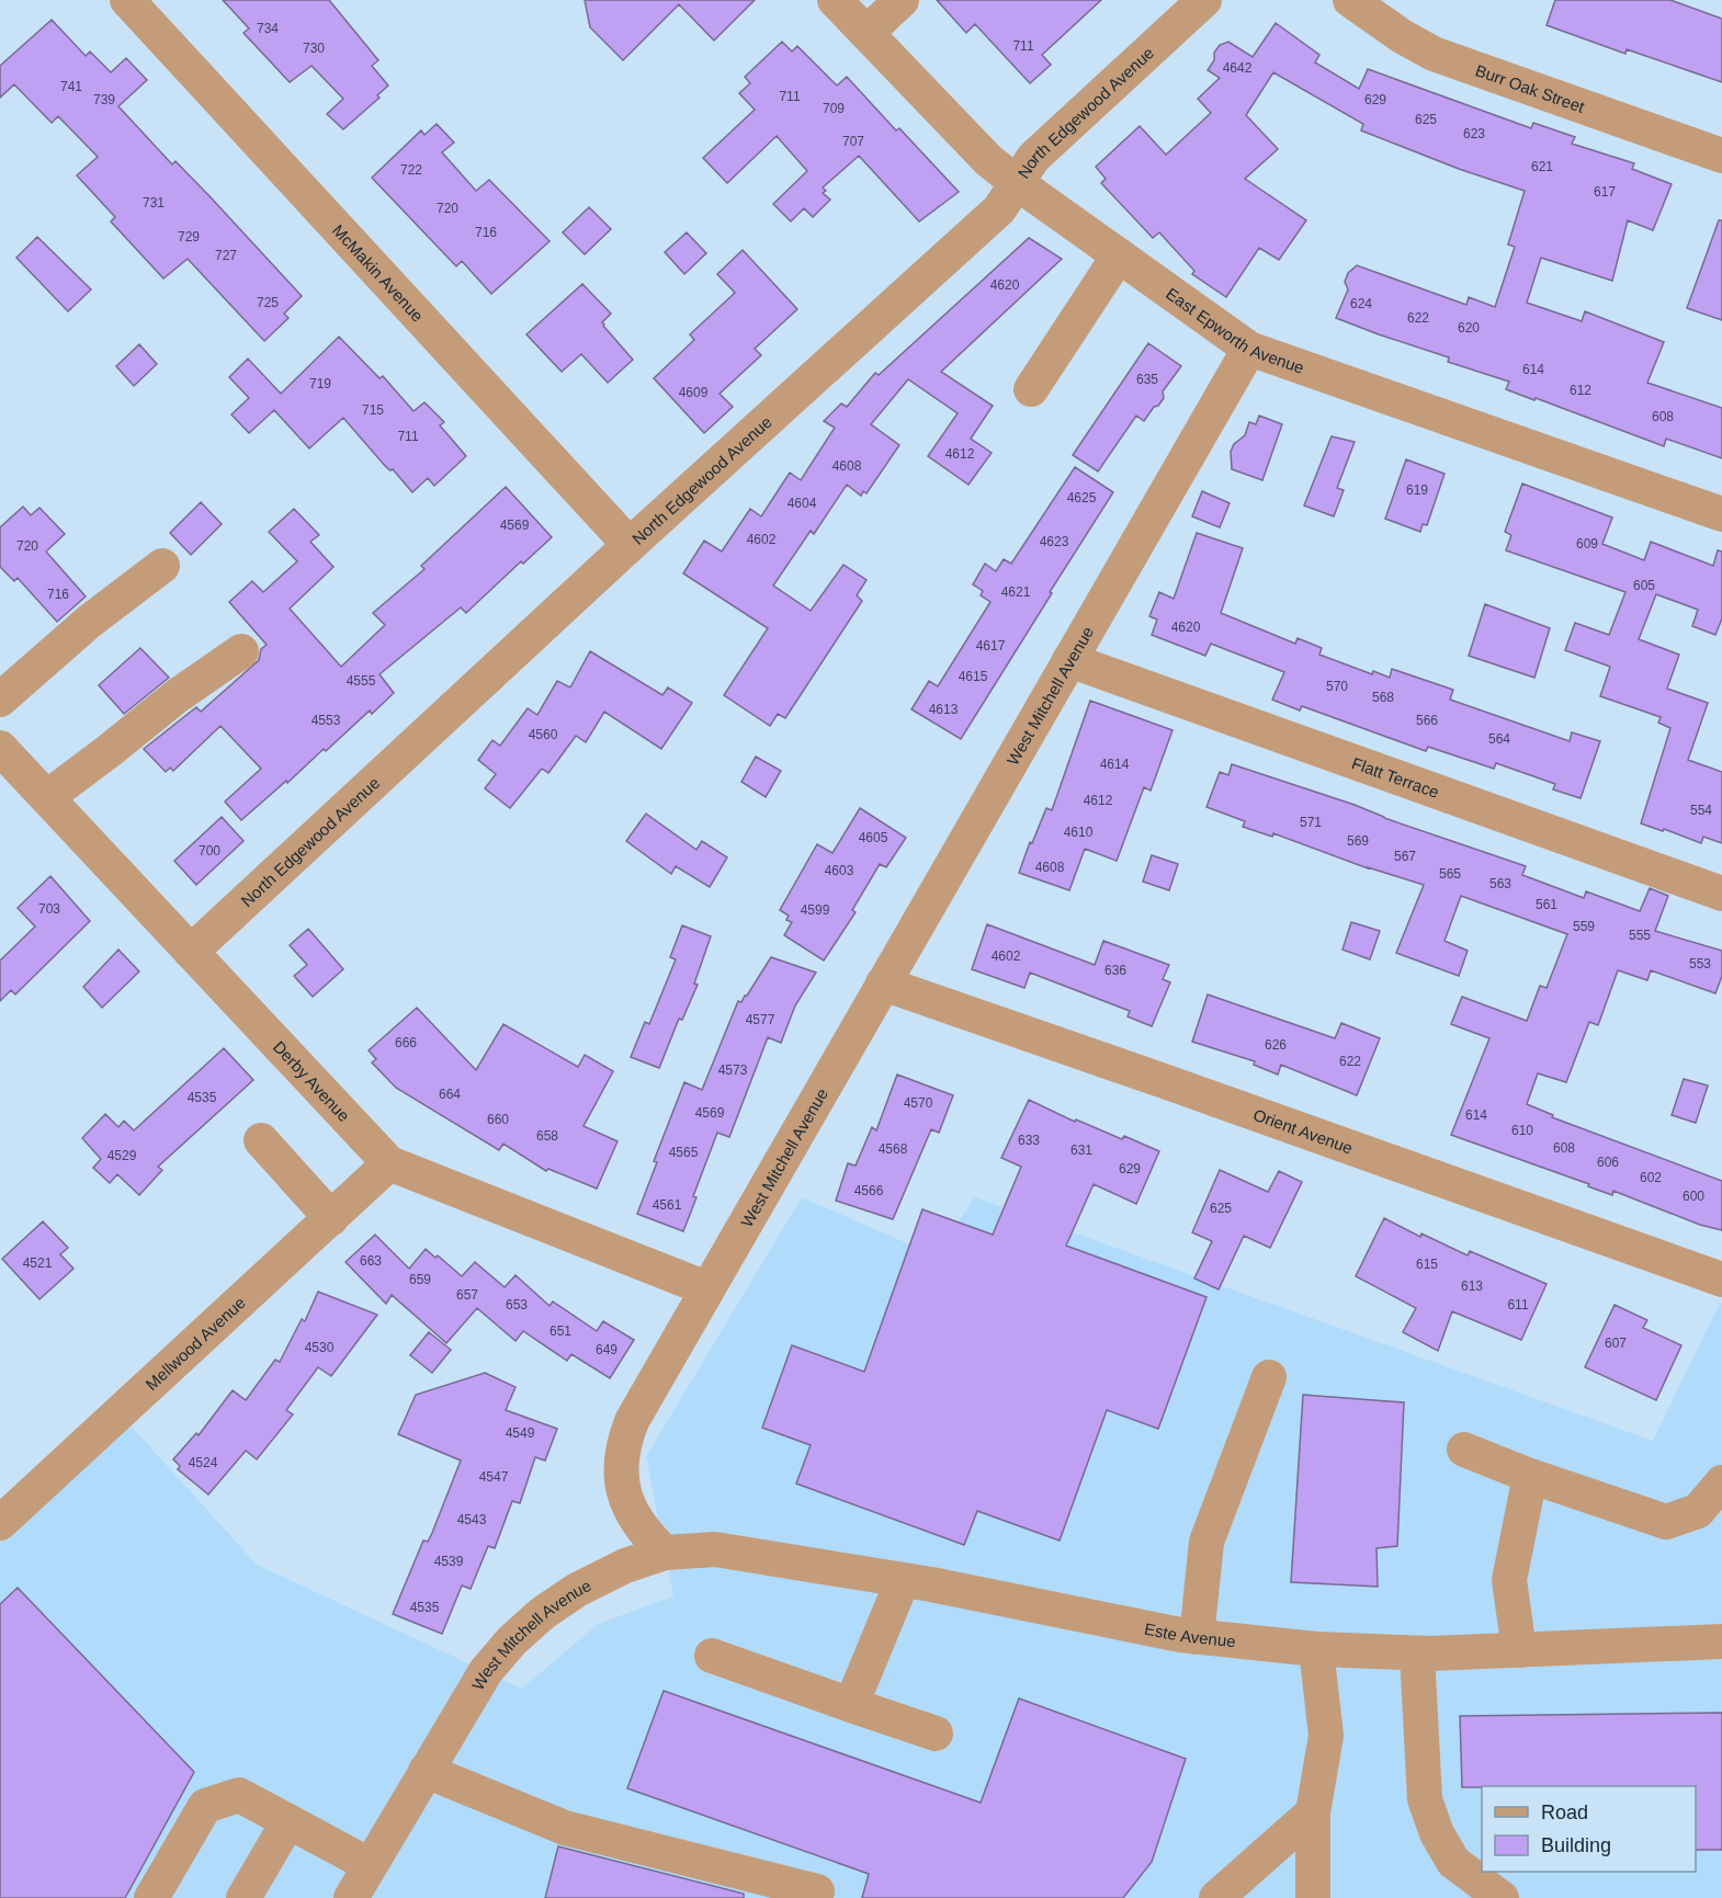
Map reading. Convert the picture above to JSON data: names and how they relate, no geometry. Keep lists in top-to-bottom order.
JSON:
{
  "streets": {
    "street": [
      "Burr Oak Street",
      "North Edgewood Avenue",
      "McMakin Avenue",
      "East Epworth Avenue",
      "West Mitchell Avenue",
      "Flatt Terrace",
      "Derby Avenue",
      "Orient Avenue",
      "Mellwood Avenue",
      "Este Avenue"
    ]
  },
  "crossings": [
    ["North Edgewood Avenue", "McMakin Avenue"],
    ["North Edgewood Avenue", "East Epworth Avenue"],
    ["North Edgewood Avenue", "Derby Avenue"],
    ["East Epworth Avenue", "West Mitchell Avenue"],
    ["West Mitchell Avenue", "Flatt Terrace"],
    ["West Mitchell Avenue", "Derby Avenue"],
    ["West Mitchell Avenue", "Orient Avenue"],
    ["West Mitchell Avenue", "Este Avenue"],
    ["Derby Avenue", "Mellwood Avenue"]
  ],
  "house_numbers": [
    "734",
    "711",
    "730",
    "4642",
    "741",
    "711",
    "739",
    "629",
    "709",
    "625",
    "623",
    "707",
    "621",
    "722",
    "617",
    "731",
    "720",
    "716",
    "729",
    "727",
    "4620",
    "725",
    "624",
    "622",
    "620",
    "614",
    "635",
    "719",
    "612",
    "4609",
    "715",
    "608",
    "711",
    "4612",
    "4608",
    "619",
    "4625",
    "4604",
    "4569",
    "4602",
    "4623",
    "609",
    "720",
    "605",
    "4621",
    "716",
    "4620",
    "4617",
    "4615",
    "4555",
    "570",
    "568",
    "4613",
    "4553",
    "566",
    "4560",
    "564",
    "4614",
    "4612",
    "554",
    "571",
    "4610",
    "4605",
    "569",
    "700",
    "567",
    "4608",
    "4603",
    "565",
    "563",
    "561",
    "703",
    "4599",
    "559",
    "555",
    "4602",
    "553",
    "636",
    "4577",
    "666",
    "626",
    "622",
    "4573",
    "664",
    "4535",
    "4570",
    "4569",
    "614",
    "660",
    "610",
    "658",
    "633",
    "608",
    "4568",
    "631",
    "4565",
    "4529",
    "606",
    "629",
    "602",
    "4566",
    "600",
    "4561",
    "625",
    "663",
    "4521",
    "615",
    "659",
    "613",
    "657",
    "653",
    "611",
    "651",
    "607",
    "4530",
    "649",
    "4549",
    "4524",
    "4547",
    "4543",
    "4539",
    "4535"
  ],
  "legend": ["Road", "Building"]
}
